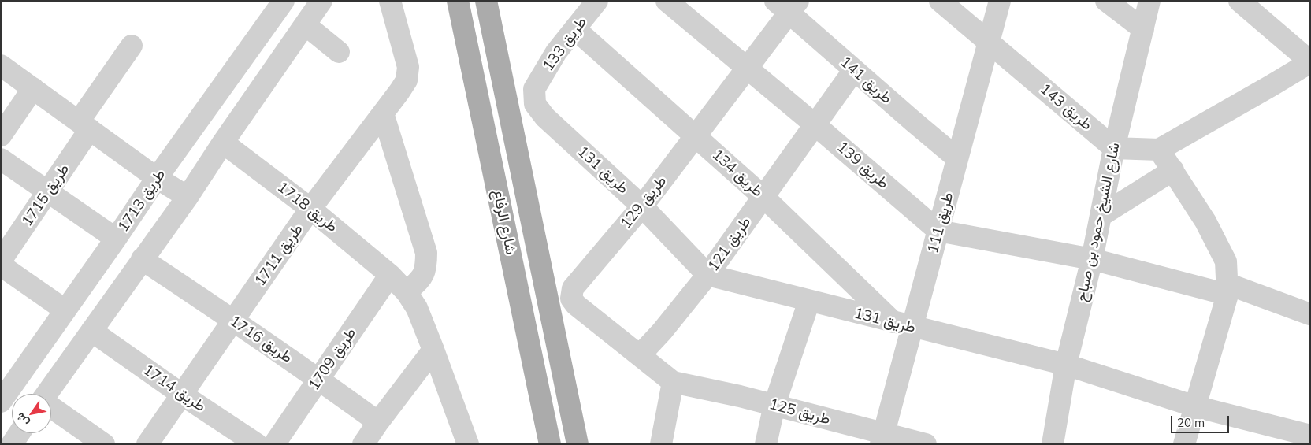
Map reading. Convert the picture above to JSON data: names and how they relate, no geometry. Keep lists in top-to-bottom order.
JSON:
{
  "streets": {
    "main road": ["شارع الرفاع"],
    "street": [
      "طريق 133",
      "طريق 141",
      "طريق 143",
      "طريق 139",
      "طريق 131",
      "طريق 134",
      "طريق 1715",
      "طريق 1713",
      "طريق 129",
      "طريق 1718",
      "شارع الشيخ حمود بن صباح",
      "طريق 111",
      "طريق 121",
      "طريق 1711",
      "طريق 1716",
      "طريق 1709",
      "طريق 1714",
      "طريق 125"
    ]
  },
  "crossings": [
    ["طريق 133", "طريق 131"],
    ["طريق 133", "طريق 134"],
    ["طريق 141", "طريق 129"],
    ["طريق 141", "طريق 111"],
    ["طريق 141", "طريق 121"],
    ["طريق 143", "شارع الشيخ حمود بن صباح"],
    ["طريق 143", "طريق 111"],
    ["طريق 139", "طريق 129"],
    ["طريق 139", "طريق 111"],
    ["طريق 139", "طريق 121"],
    ["طريق 131", "طريق 134"],
    ["طريق 131", "طريق 129"],
    ["طريق 131", "شارع الشيخ حمود بن صباح"],
    ["طريق 131", "طريق 111"],
    ["طريق 131", "طريق 121"],
    ["طريق 134", "طريق 129"],
    ["طريق 134", "طريق 111"],
    ["طريق 134", "طريق 121"],
    ["طريق 129", "طريق 121"],
    ["طريق 129", "طريق 125"],
    ["طريق 1718", "طريق 1711"],
    ["طريق 1718", "طريق 1709"],
    ["طريق 111", "طريق 125"],
    ["طريق 1711", "طريق 1716"],
    ["طريق 1711", "طريق 1714"],
    ["طريق 1716", "طريق 1709"]
  ],
  "scale_bar": "20 m",
  "north": "bottom left"
}
